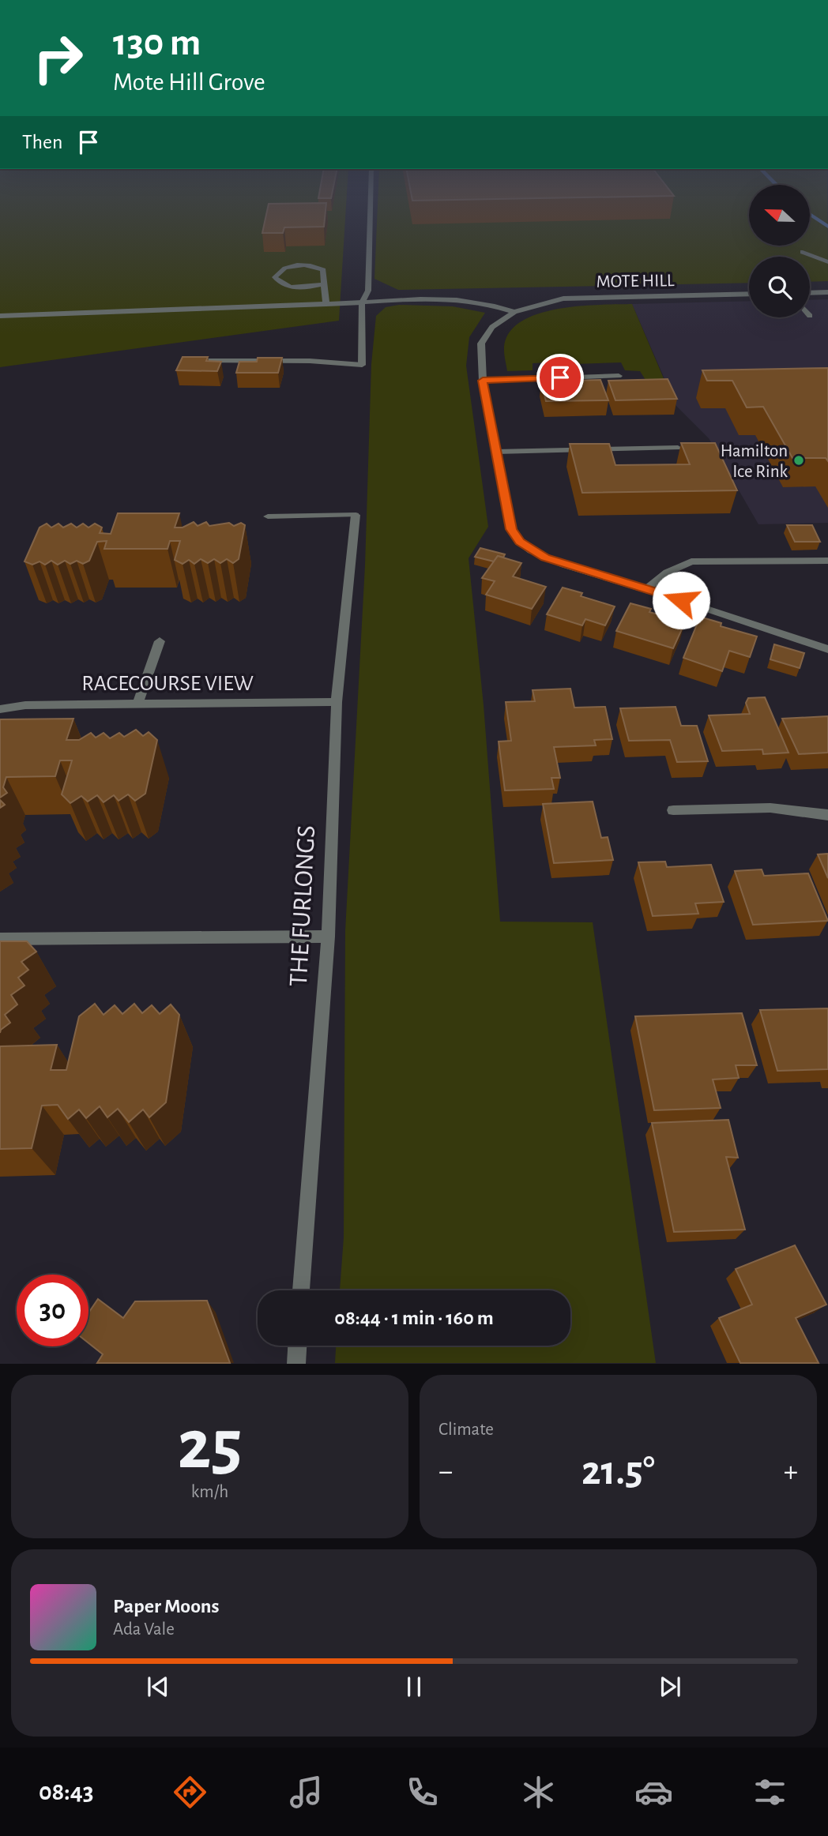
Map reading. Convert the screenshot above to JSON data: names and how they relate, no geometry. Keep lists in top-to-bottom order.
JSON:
{
  "streets": {
    "street": ["MOTE HILL", "RACECOURSE VIEW", "THE FURLONGS"]
  },
  "crossings": [
    ["RACECOURSE VIEW", "THE FURLONGS"]
  ],
  "places": ["Hamilton Ice Rink"],
  "north": "left",
  "page": {
    "turn": ["130 m", "Mote Hill Grove"],
    "then": "Then",
    "limit": "30",
    "trip": "08:44 · 1 min · 160 m",
    "tile": [
      ["25", "km/h"],
      "Climate"
    ],
    "heat": ["−", "21.5°", "+"],
    "song": ["Paper Moons", "Ada Vale"],
    "tabs": "08:43"
  }
}
